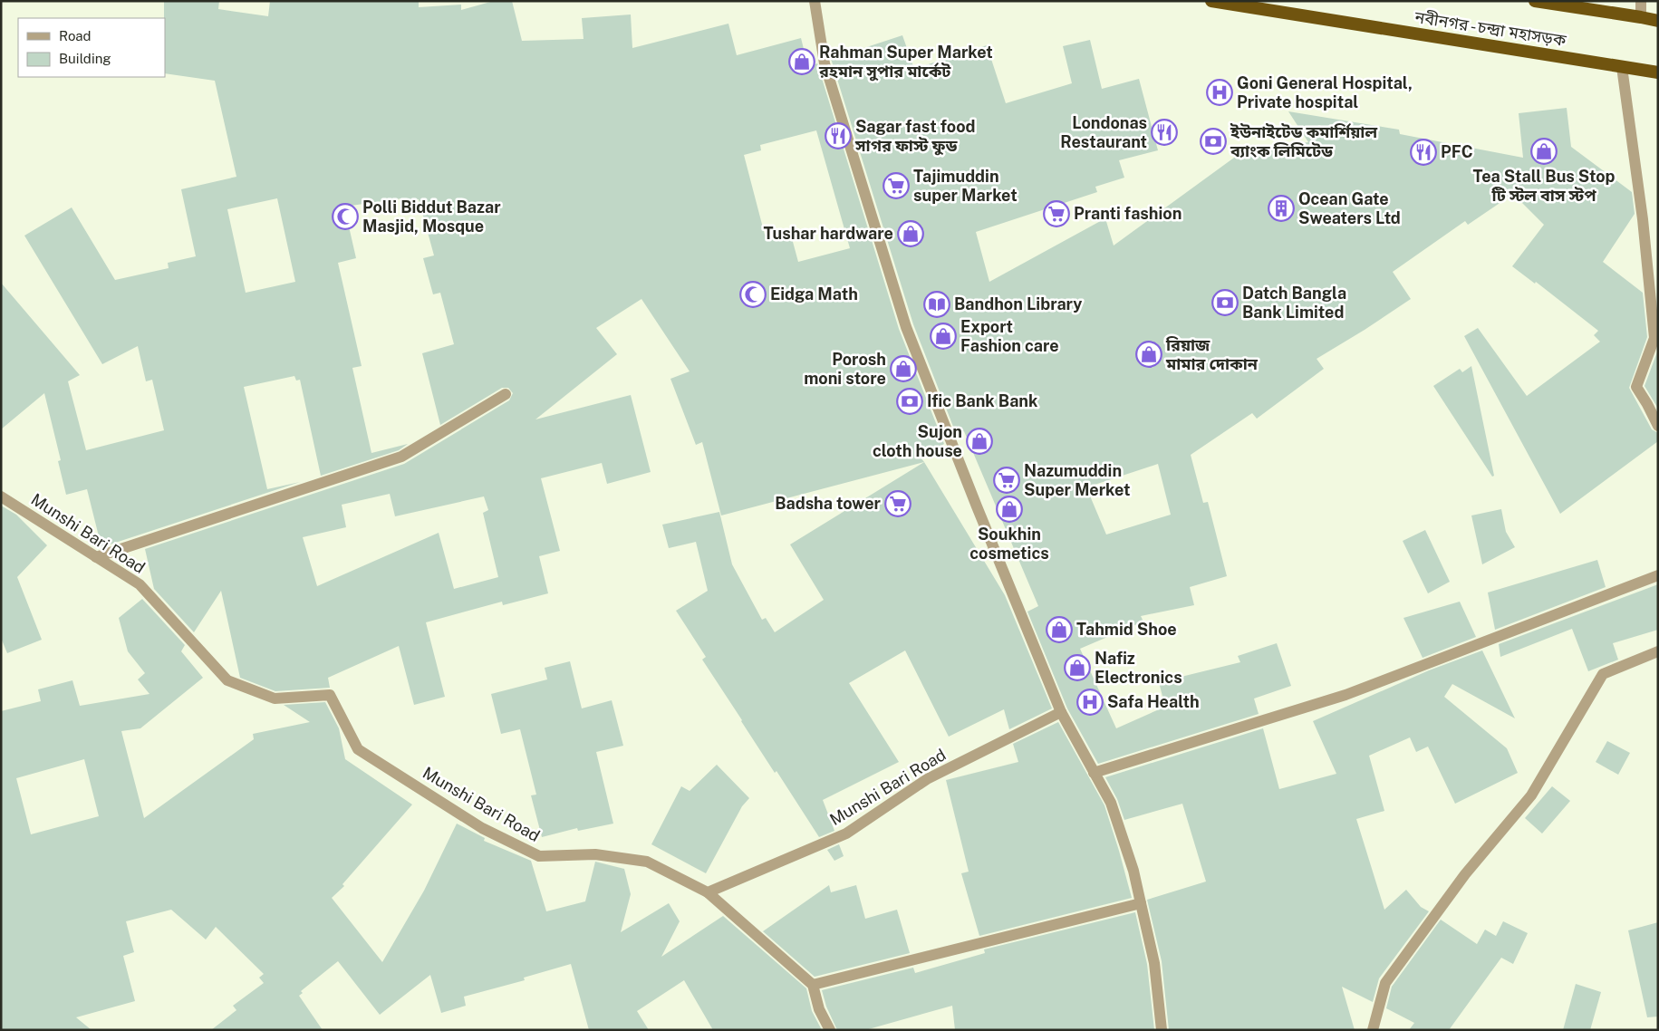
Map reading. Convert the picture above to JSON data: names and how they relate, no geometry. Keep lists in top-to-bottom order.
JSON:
{
  "streets": {
    "highway": ["নবীনগর - চন্দ্রা মহাসড়ক"],
    "street": ["Munshi Bari Road"]
  },
  "places": {
    "shop": [
      "Rahman Super Market রহমান সুপার মার্কেট",
      "Tea Stall Bus Stop টি স্টল বাস স্টপ",
      "Tushar hardware",
      "Export Fashion care",
      "রিয়াজ মামার দোকান",
      "Porosh moni store",
      "Sujon cloth house",
      "Soukhin cosmetics",
      "Tahmid Shoe",
      "Nafiz Electronics"
    ],
    "hospital": ["Goni General Hospital, Private hospital", "Safa Health"],
    "restaurant": ["Londonas Restaurant", "Sagar fast food সাগর ফাস্ট ফুড", "PFC"],
    "bank": ["ইউনাইটেড কমার্শিয়াল ব্যাংক লিমিটেড", "Datch Bangla Bank Limited", "Ific Bank Bank"],
    "supermarket": [
      "Tajimuddin super Market",
      "Pranti fashion",
      "Nazumuddin Super Merket",
      "Badsha tower"
    ],
    "building": ["Ocean Gate Sweaters Ltd"],
    "mosque": ["Polli Biddut Bazar Masjid, Mosque", "Eidga Math"],
    "library": ["Bandhon Library"]
  },
  "legend": ["Road", "Building"]
}
